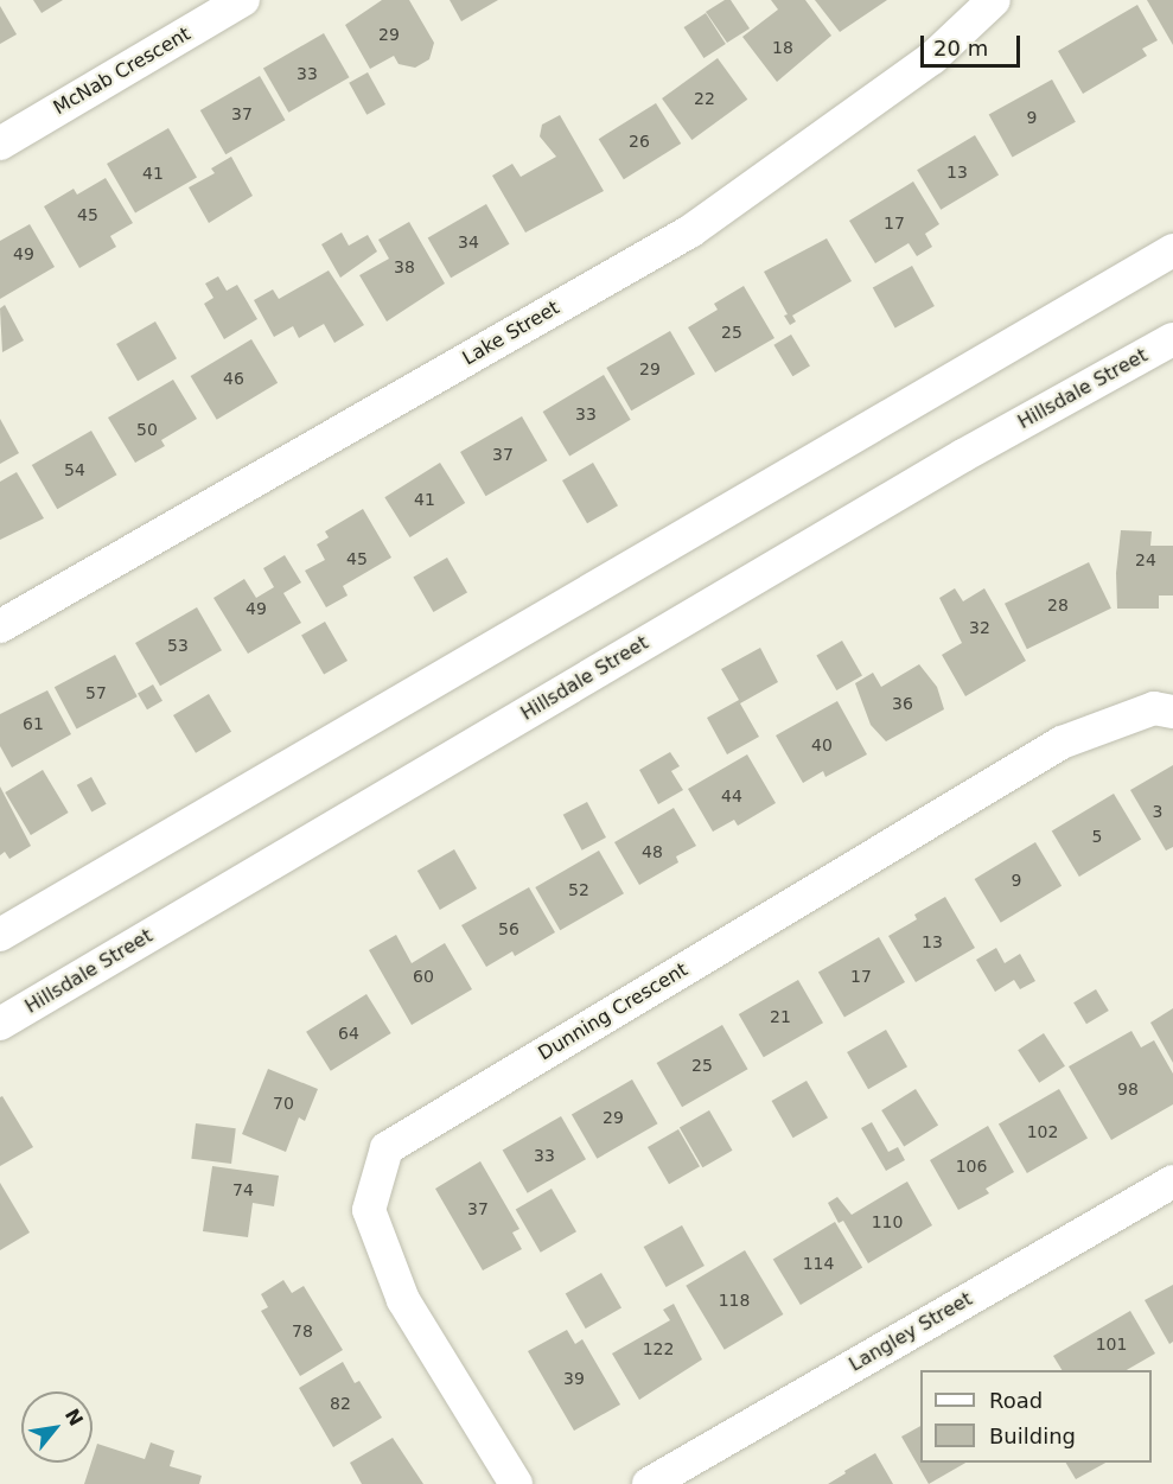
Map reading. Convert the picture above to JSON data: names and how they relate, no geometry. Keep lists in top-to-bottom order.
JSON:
{
  "streets": {
    "street": [
      "McNab Crescent",
      "Lake Street",
      "Hillsdale Street",
      "Dunning Crescent",
      "Langley Street"
    ]
  },
  "house_numbers": [
    "29",
    "18",
    "33",
    "22",
    "37",
    "9",
    "26",
    "13",
    "41",
    "45",
    "17",
    "34",
    "49",
    "38",
    "25",
    "29",
    "46",
    "33",
    "50",
    "37",
    "54",
    "41",
    "45",
    "24",
    "28",
    "49",
    "32",
    "53",
    "57",
    "36",
    "61",
    "40",
    "44",
    "3",
    "5",
    "48",
    "9",
    "52",
    "56",
    "13",
    "60",
    "17",
    "21",
    "64",
    "25",
    "98",
    "70",
    "29",
    "102",
    "33",
    "106",
    "74",
    "37",
    "110",
    "114",
    "118",
    "78",
    "101",
    "122",
    "39",
    "82"
  ],
  "legend": ["Road", "Building"],
  "scale_bar": "20 m",
  "north": "top right"
}
